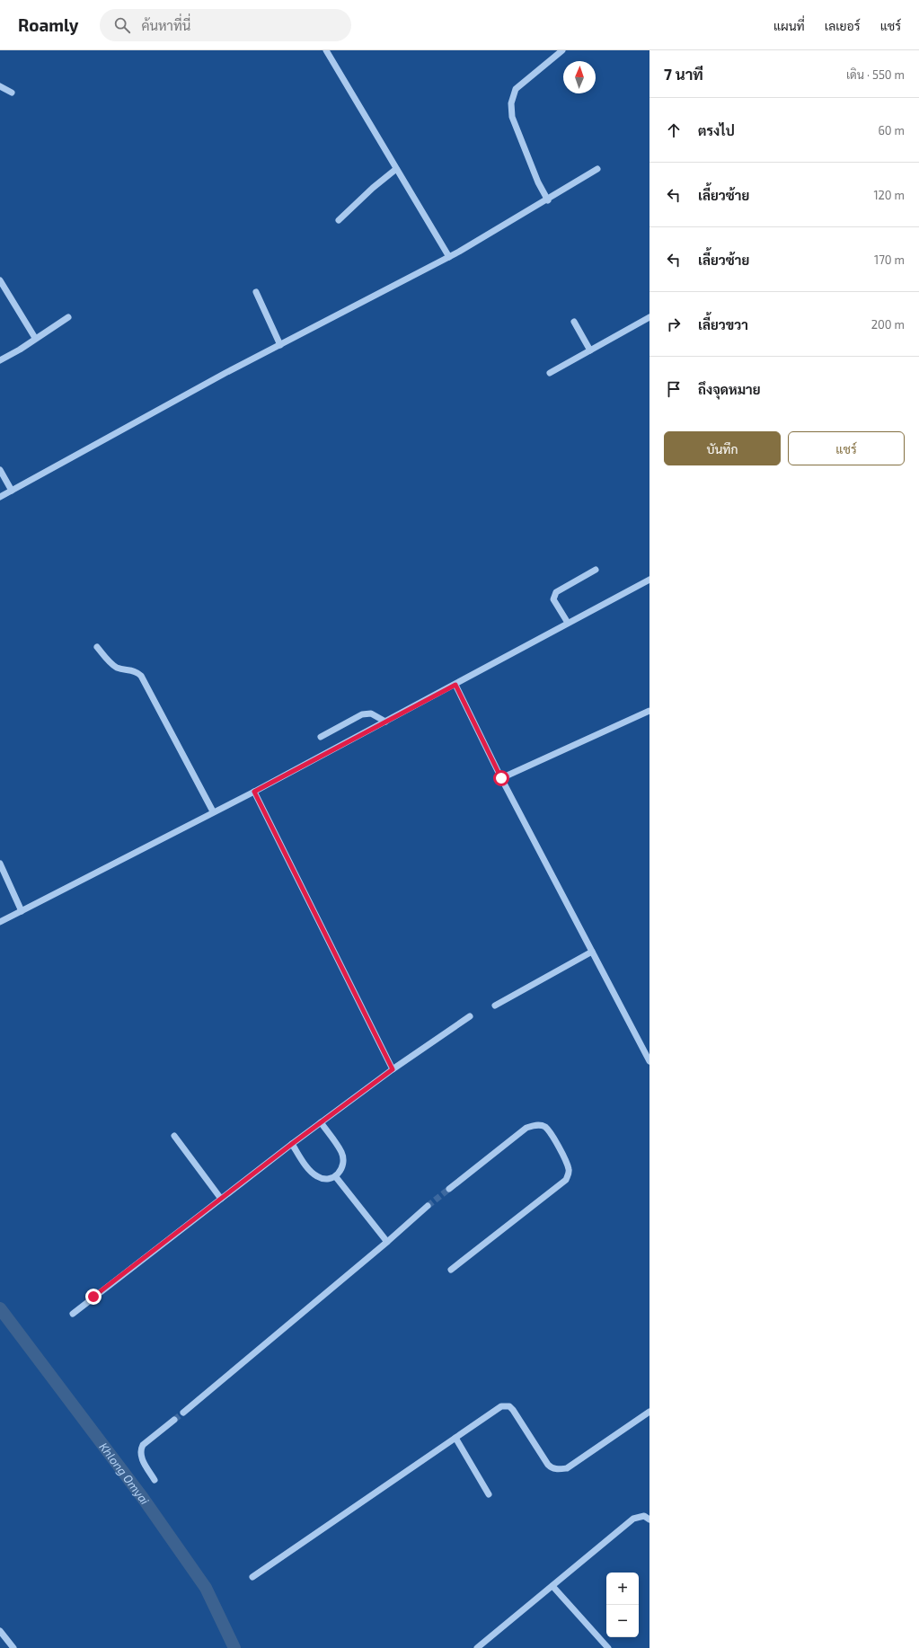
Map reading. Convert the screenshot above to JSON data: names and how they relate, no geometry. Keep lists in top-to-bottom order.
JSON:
{
  "water": ["Khlong Omyai"],
  "north": "top",
  "page": {
    "header": "Roamly",
    "search": "ค้นหาที่นี่",
    "nav": ["แผนที่", "เลเยอร์", "แชร์"],
    "heading": ["7 นาที", "เดิน · 550 m"],
    "list": [
      ["ตรงไป", "60 m"],
      ["เลี้ยวซ้าย", "120 m"],
      ["เลี้ยวซ้าย", "170 m"],
      ["เลี้ยวขวา", "200 m"],
      "ถึงจุดหมาย"
    ],
    "buttons": ["บันทึก", "แชร์"],
    "map_buttons": ["+", "−"]
  }
}
